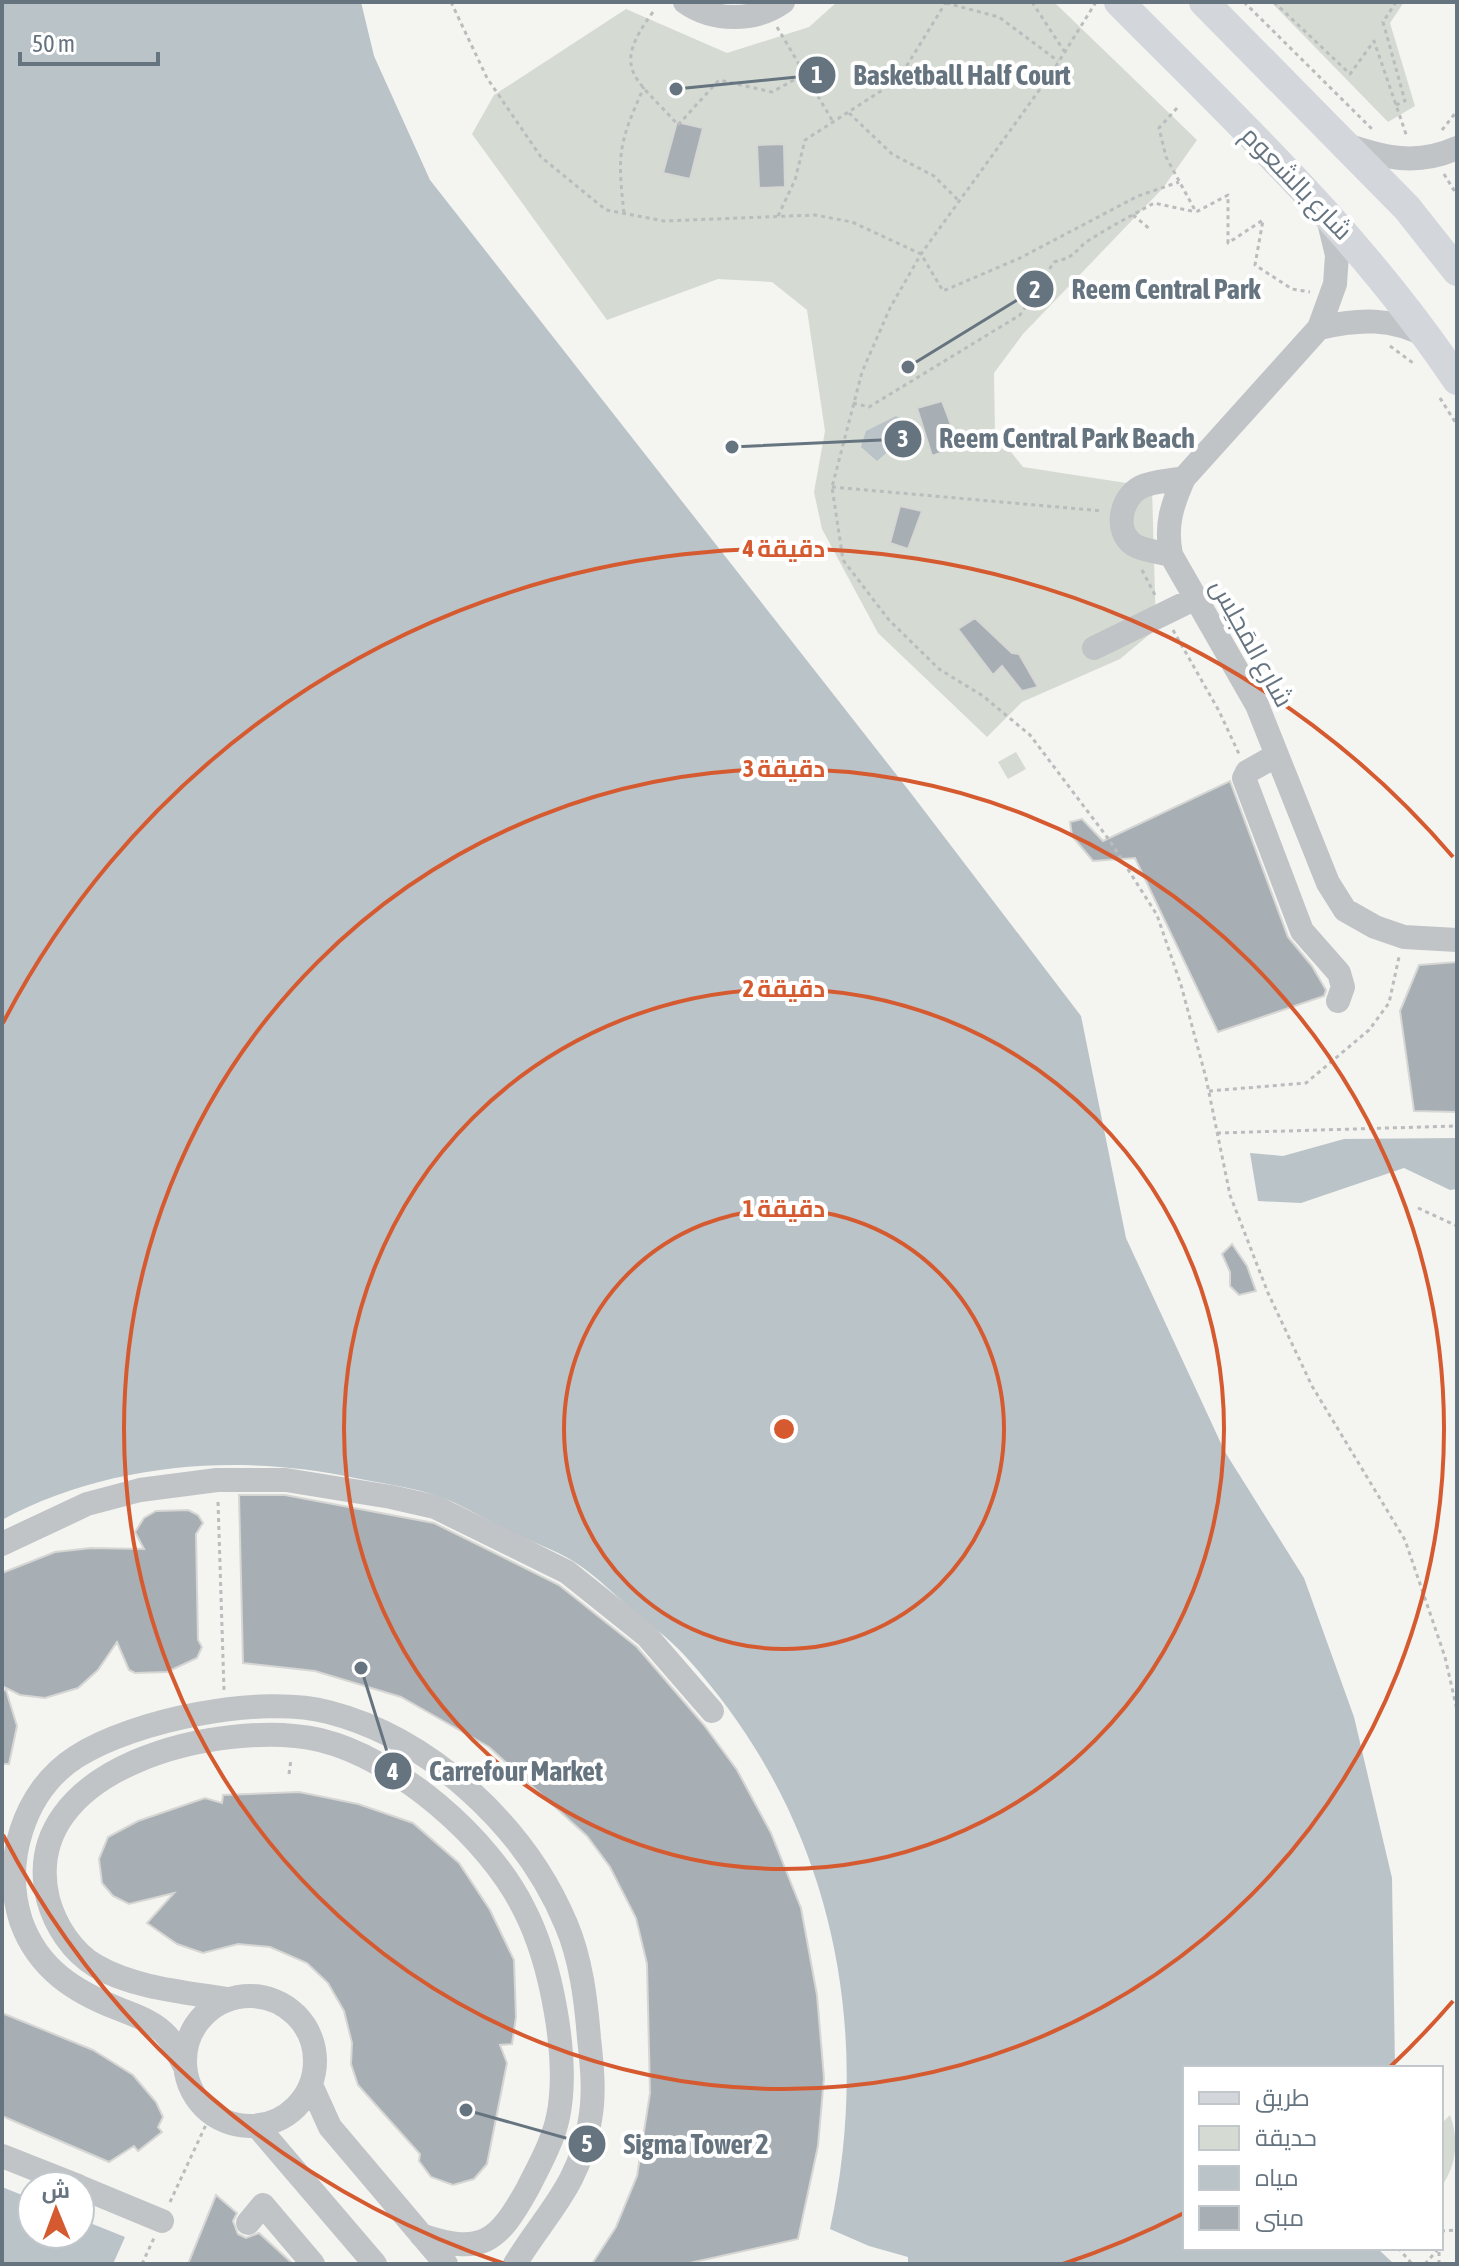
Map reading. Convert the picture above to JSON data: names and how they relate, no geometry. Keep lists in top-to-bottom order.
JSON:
{
  "streets": {
    "main road": ["شارع بالشعوم"],
    "street": ["شارع المَجلِس"]
  },
  "crossings": [
    ["شارع بالشعوم", "شارع المَجلِس"]
  ],
  "places": [
    "Basketball Half Court",
    "Reem Central Park",
    "Reem Central Park Beach",
    "Carrefour Market",
    "Sigma Tower 2"
  ],
  "legend": [
    "طريق",
    "حديقة",
    "مياه",
    "مبنى"
  ],
  "scale_bar": "50 m",
  "north": "top",
  "rings": [
    "4 دقيقة",
    "3 دقيقة",
    "2 دقيقة",
    "1 دقيقة"
  ]
}
